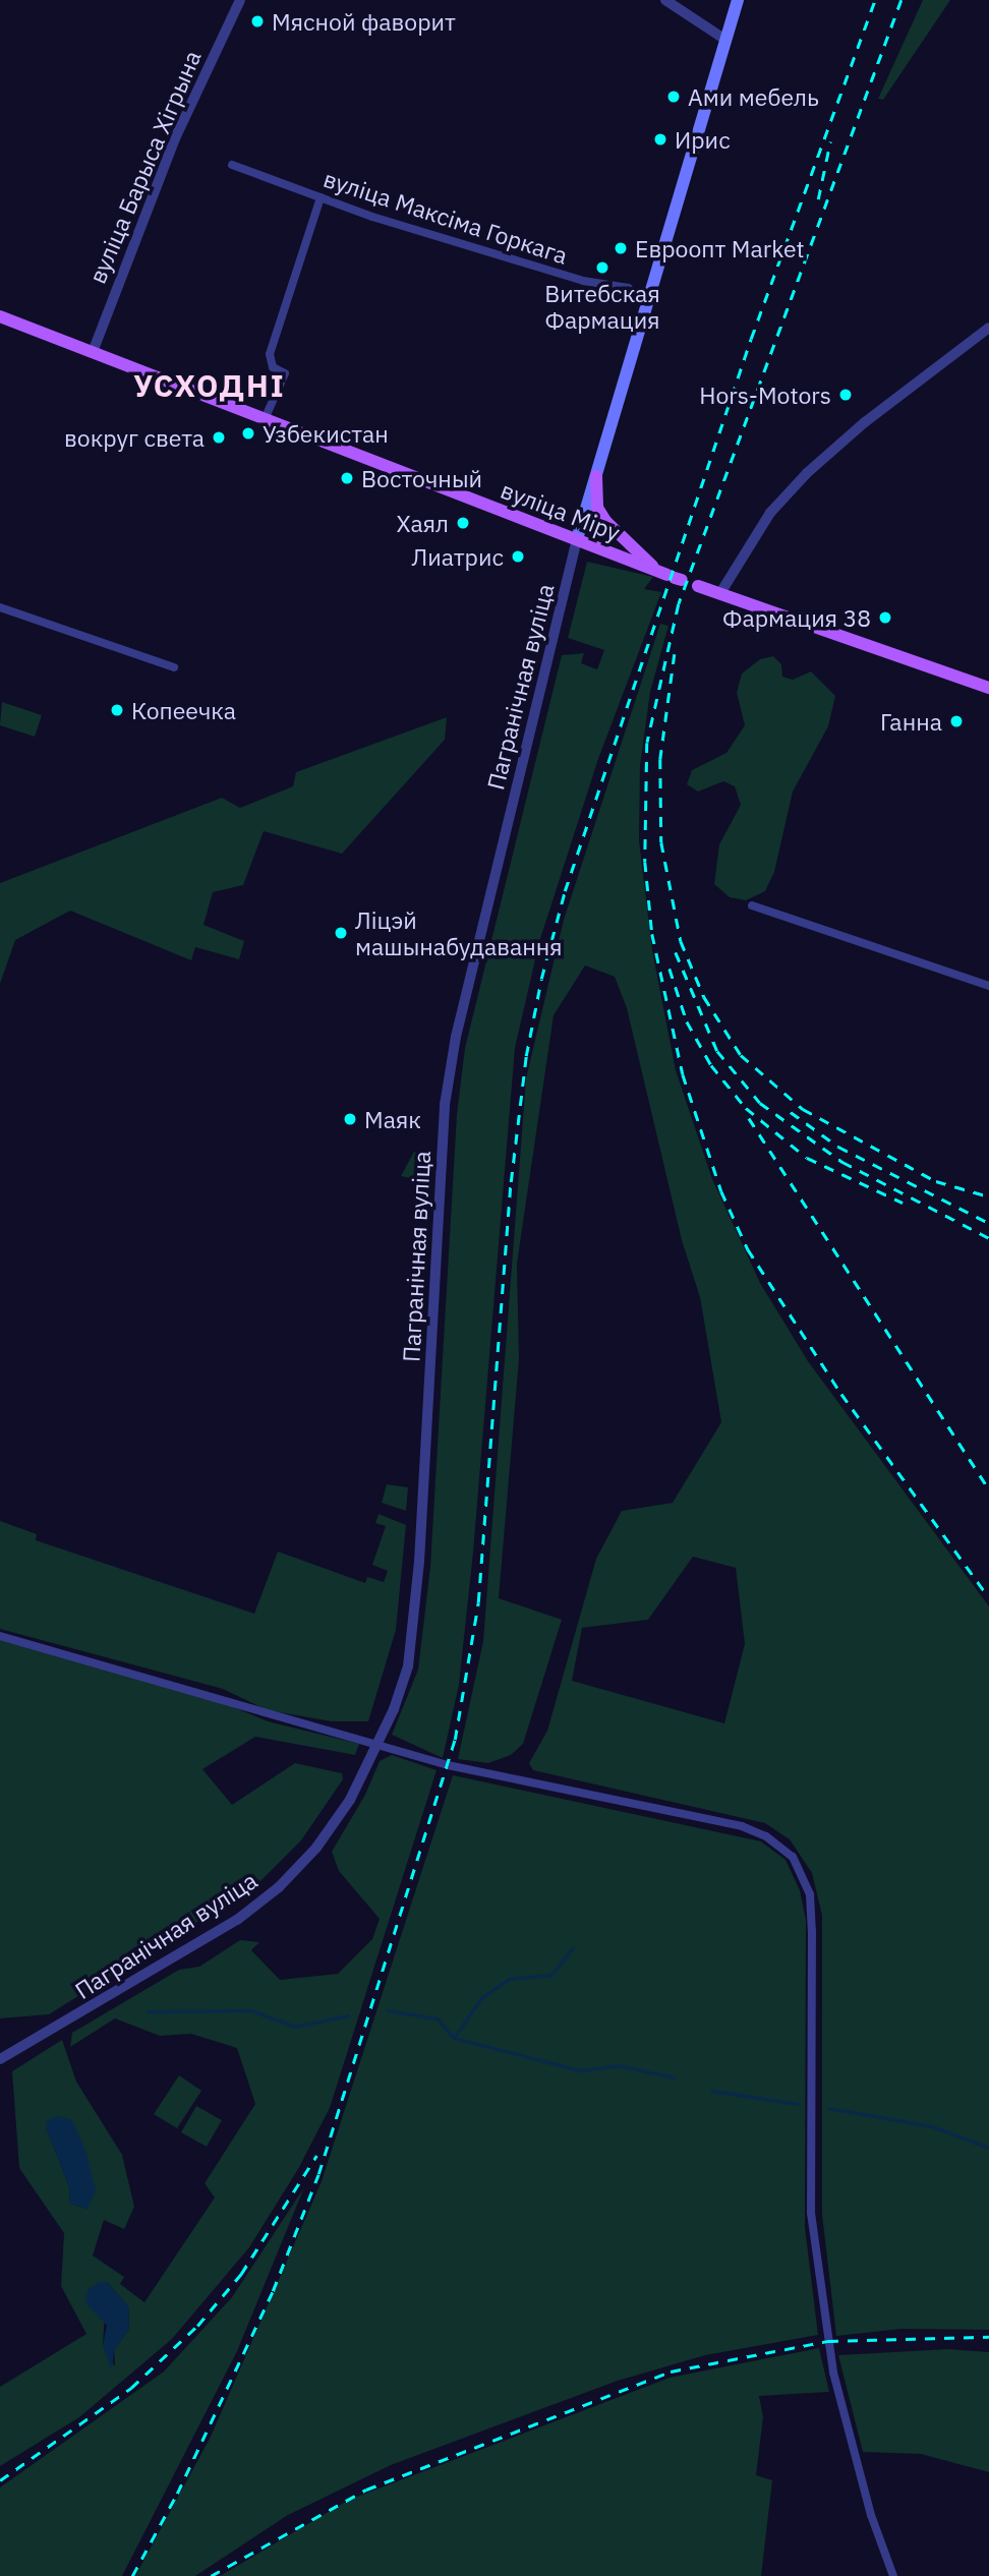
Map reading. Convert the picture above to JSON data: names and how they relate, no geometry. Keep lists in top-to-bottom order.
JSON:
{
  "streets": {
    "main road": ["вуліца Міру", "Пагранічная вуліца"],
    "street": ["вуліца Барыса Хігрына", "вуліца Максіма Горкага"]
  },
  "crossings": [
    ["вуліца Барыса Хігрына", "вуліца Міру"],
    ["вуліца Максіма Горкага", "Пагранічная вуліца"],
    ["вуліца Міру", "Пагранічная вуліца"]
  ],
  "districts": ["УСХОДНІ"],
  "places": [
    "Мясной фаворит",
    "Ами мебель",
    "Ирис",
    "Евроопт Market",
    "Витебская Фармация",
    "Hors-Motors",
    "Узбекистан",
    "вокруг света",
    "Восточный",
    "Хаял",
    "Лиатрис",
    "Фармация 38",
    "Копеечка",
    "Ганна",
    "Ліцэй машынабудавання",
    "Маяк"
  ]
}
